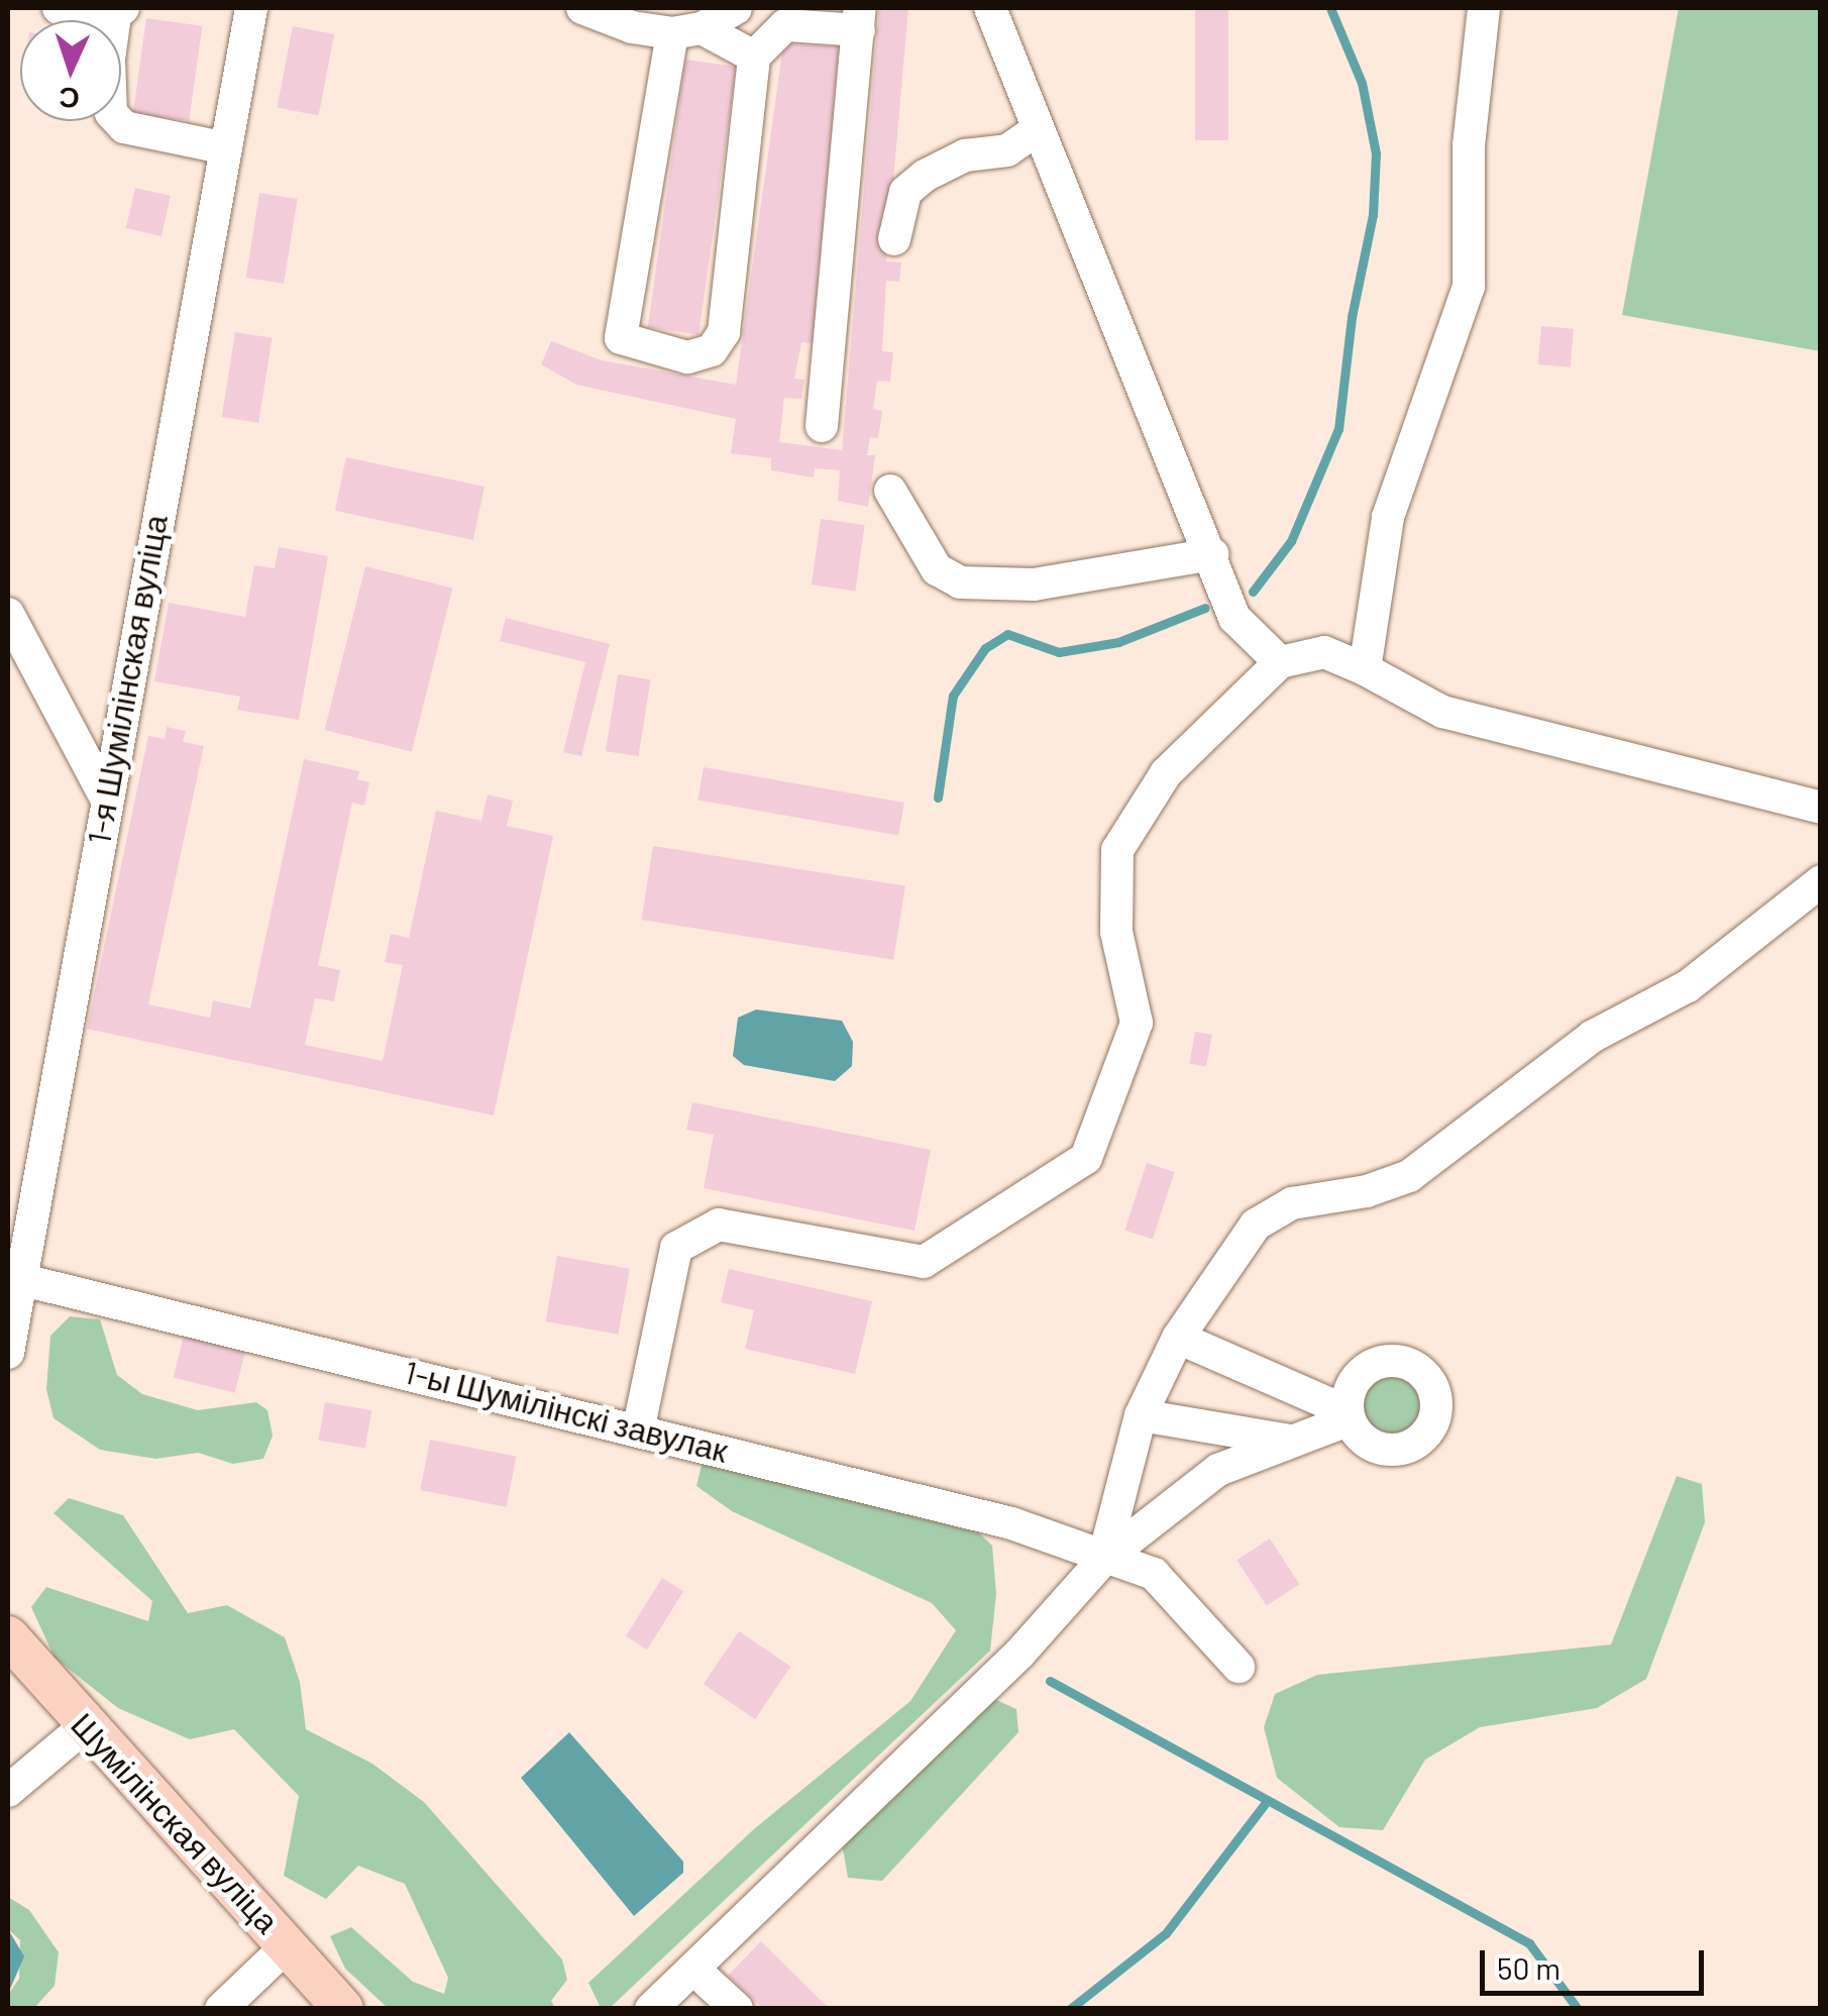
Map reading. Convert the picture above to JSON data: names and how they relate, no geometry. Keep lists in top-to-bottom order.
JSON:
{
  "streets": {
    "main road": ["Шумілінская вуліца"],
    "street": ["1-я Шумілінская вуліца", "1-ы Шумілінскі завулак"]
  },
  "crossings": [
    ["1-я Шумілінская вуліца", "1-ы Шумілінскі завулак"]
  ],
  "scale_bar": "50 m",
  "north": "bottom"
}
